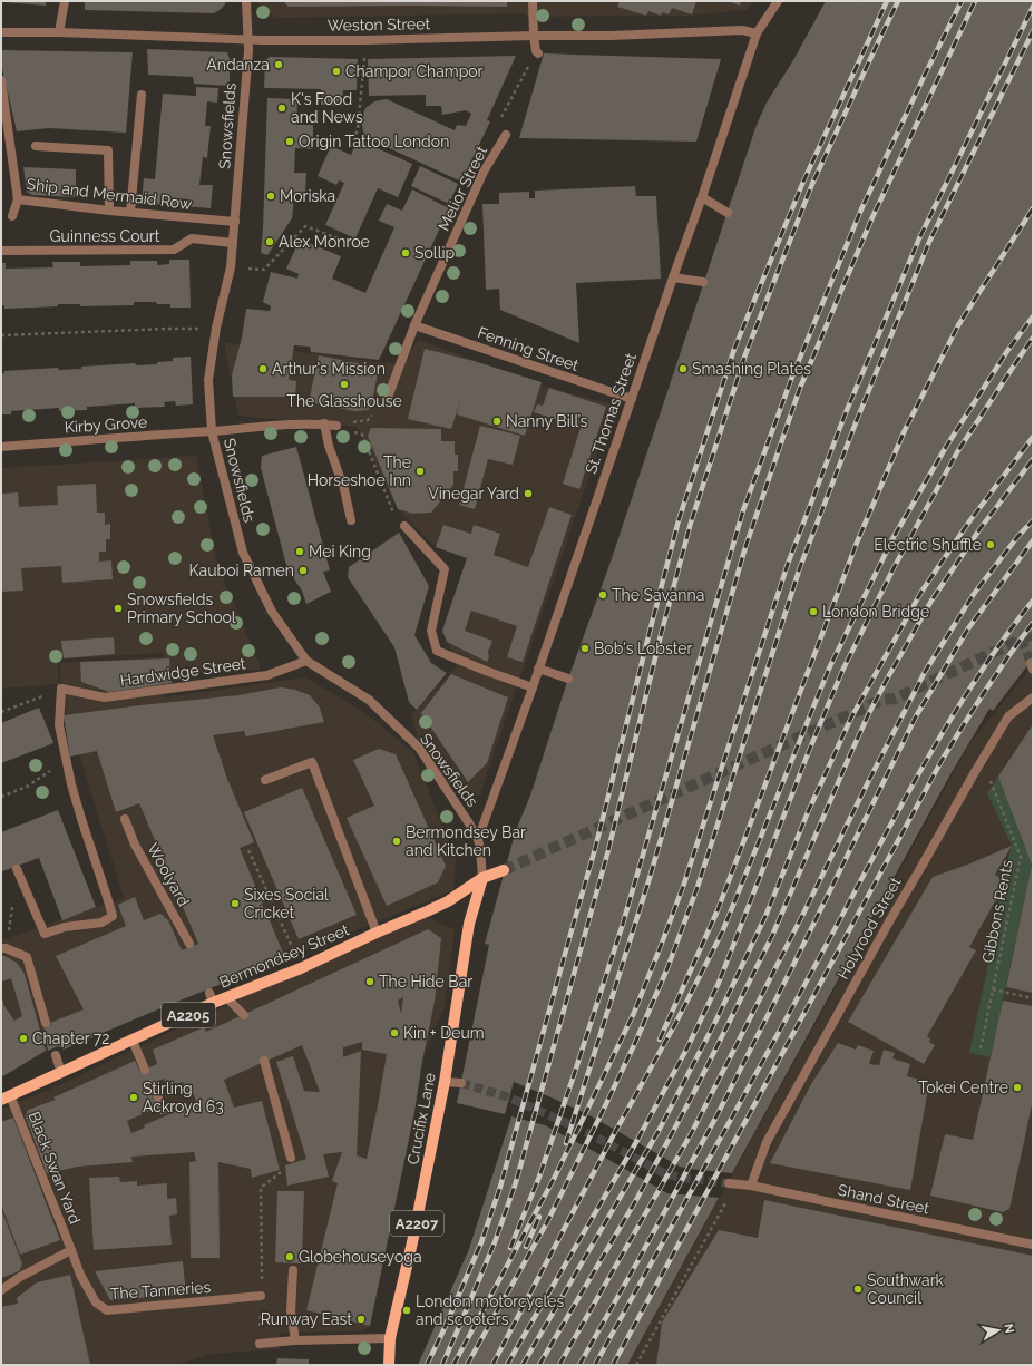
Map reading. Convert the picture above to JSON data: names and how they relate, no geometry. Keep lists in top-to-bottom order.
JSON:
{
  "streets": {
    "main road": [
      "Bermondsey Street",
      "A2205",
      "Crucifix Lane",
      "A2207"
    ],
    "street": [
      "Weston Street",
      "Snowsfields",
      "Melior Street",
      "Ship and Mermaid Row",
      "Guinness Court",
      "Fenning Street",
      "St. Thomas Street",
      "Kirby Grove",
      "Hardwidge Street",
      "Woolyard",
      "Holyrood Street",
      "Black Swan Yard",
      "Shand Street",
      "The Tanneries"
    ],
    "path": ["Gibbons Rents"]
  },
  "crossings": [
    ["Weston Street", "Snowsfields"],
    ["Weston Street", "St. Thomas Street"],
    ["Snowsfields", "Ship and Mermaid Row"],
    ["Snowsfields", "Guinness Court"],
    ["Snowsfields", "St. Thomas Street"],
    ["Snowsfields", "Kirby Grove"],
    ["Snowsfields", "Hardwidge Street"],
    ["Snowsfields", "Bermondsey Street"],
    ["Snowsfields", "Crucifix Lane"],
    ["Melior Street", "Fenning Street"],
    ["Fenning Street", "St. Thomas Street"],
    ["Gibbons Rents", "Holyrood Street"],
    ["Holyrood Street", "Shand Street"],
    ["Bermondsey Street", "Crucifix Lane"],
    ["Bermondsey Street", "Black Swan Yard"],
    ["Black Swan Yard", "The Tanneries"]
  ],
  "places": [
    "Andanza",
    "Champor Champor",
    "K's Food and News",
    "Origin Tattoo London",
    "Moriska",
    "Alex Monroe",
    "Sollip",
    "Arthur's Mission",
    "Smashing Plates",
    "The Glasshouse",
    "Nanny Bill’s",
    "The Horseshoe Inn",
    "Vinegar Yard",
    "Electric Shuffle",
    "Mei King",
    "Kauboi Ramen",
    "The Savanna",
    "Snowsfields Primary School",
    "London Bridge",
    "Bob's Lobster",
    "Bermondsey Bar and Kitchen",
    "Sixes Social Cricket",
    "The Hide Bar",
    "Kin + Deum",
    "Chapter 72",
    "Tokei Centre",
    "Stirling Ackroyd 63",
    "Globehouseyoga",
    "Southwark Council",
    "London motorcycles and scooters",
    "Runway East"
  ],
  "north": "right"
}
